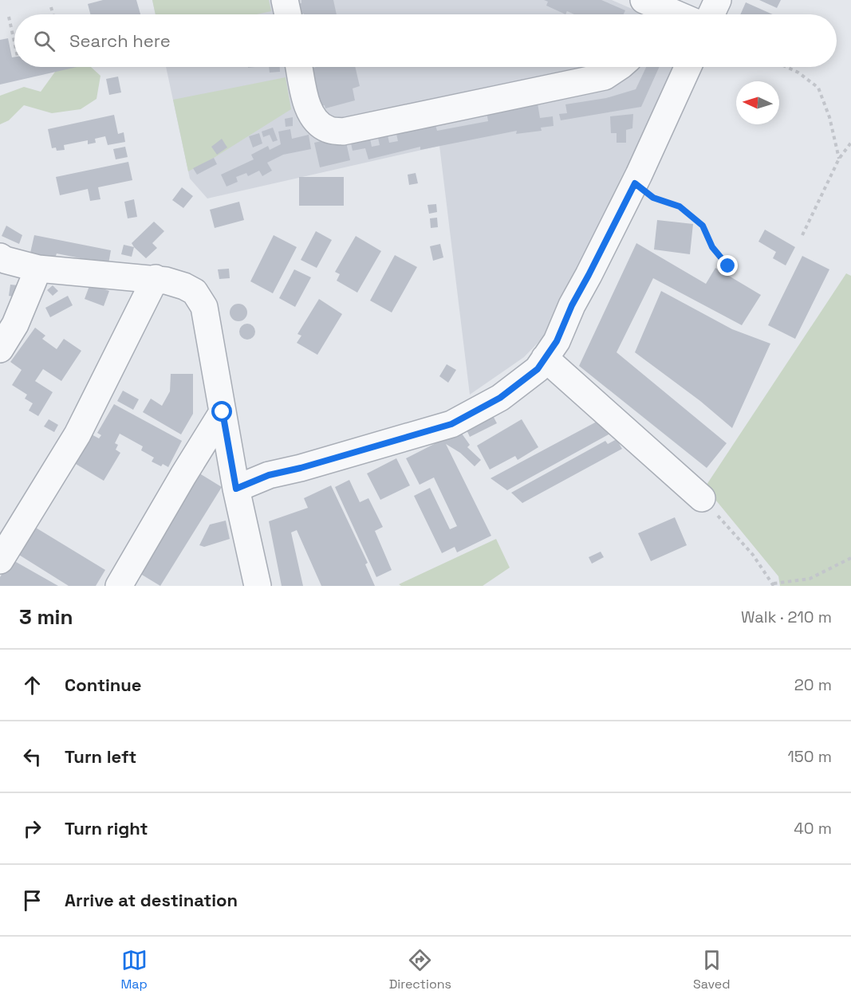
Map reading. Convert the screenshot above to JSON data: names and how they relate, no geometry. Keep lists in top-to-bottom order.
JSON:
{
  "north": "left",
  "page": {
    "search": "Search here",
    "heading": ["3 min", "Walk · 210 m"],
    "list": [
      ["Continue", "20 m"],
      ["Turn left", "150 m"],
      ["Turn right", "40 m"],
      "Arrive at destination"
    ],
    "nav": ["Map", "Directions", "Saved"]
  }
}
